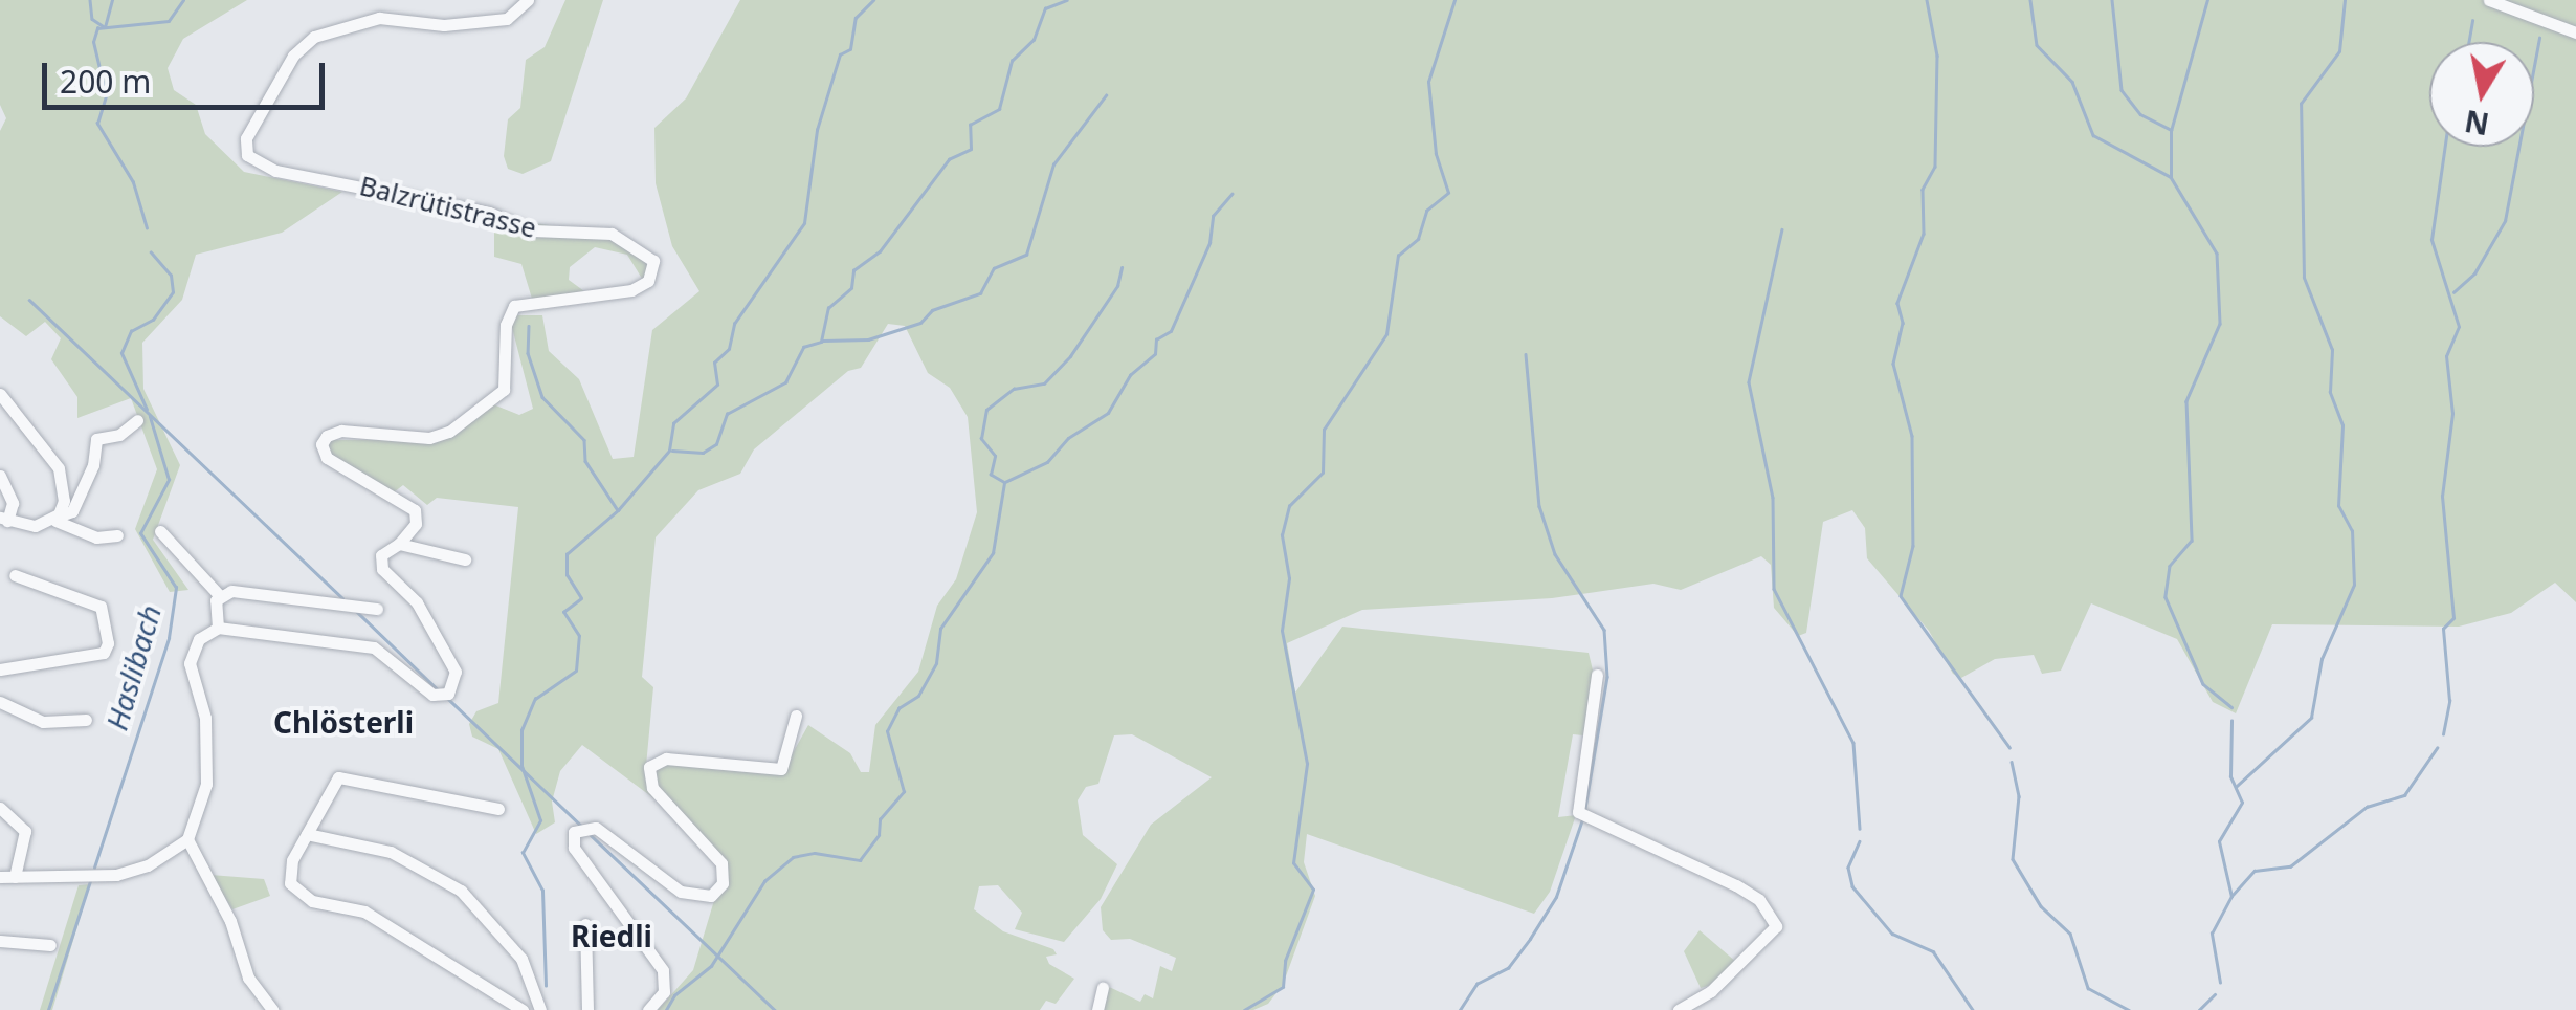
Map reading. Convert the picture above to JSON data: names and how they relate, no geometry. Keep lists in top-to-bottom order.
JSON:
{
  "streets": {
    "street": ["Balzrütistrasse"]
  },
  "districts": ["Chlösterli", "Riedli"],
  "water": ["Haslibach"],
  "scale_bar": "200 m",
  "north": "bottom"
}
